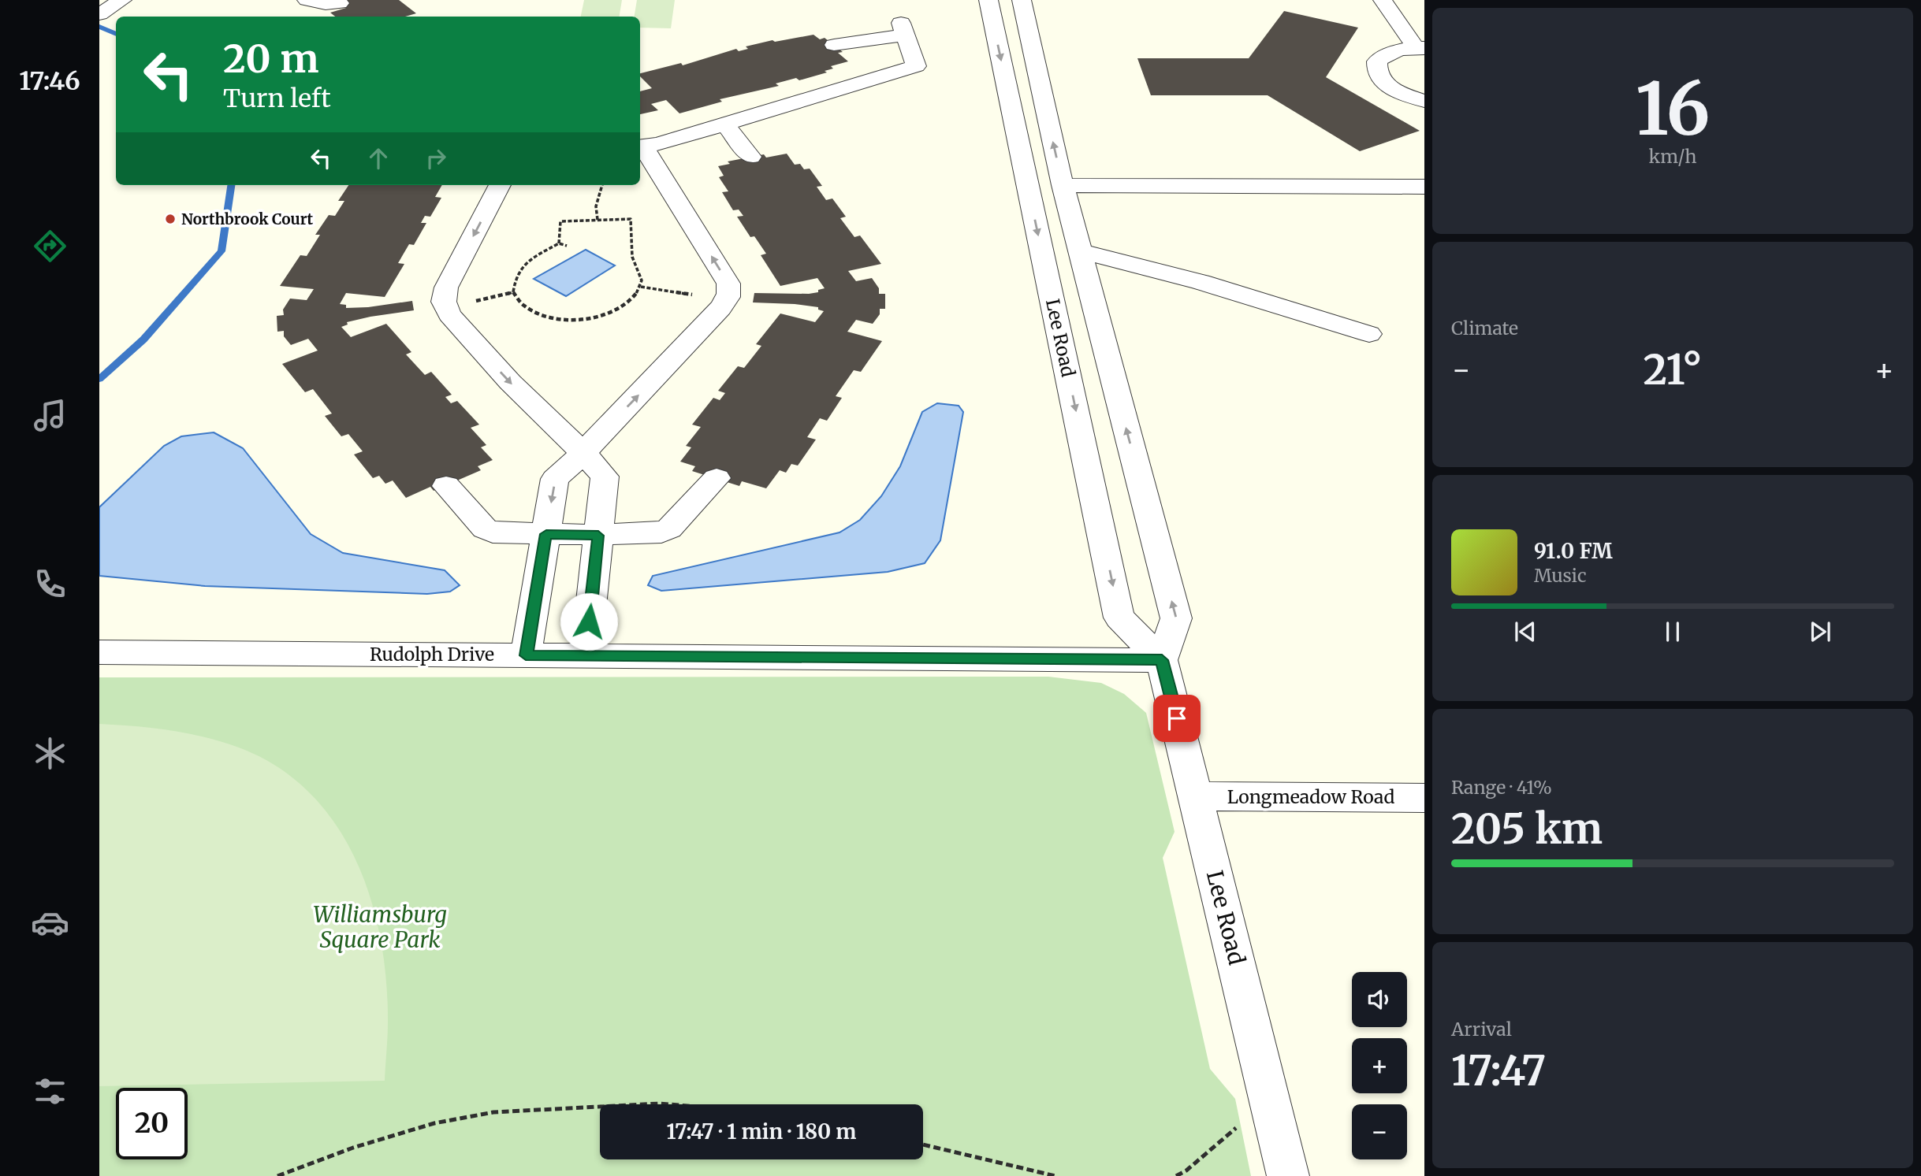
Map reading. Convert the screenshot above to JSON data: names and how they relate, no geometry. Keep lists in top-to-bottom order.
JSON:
{
  "streets": {
    "street": ["Lee Road", "Rudolph Drive", "Longmeadow Road"]
  },
  "crossings": [
    ["Lee Road", "Rudolph Drive"],
    ["Lee Road", "Longmeadow Road"]
  ],
  "parks": ["Williamsburg Square Park"],
  "places": ["Northbrook Court"],
  "page": {
    "tabs": "17:46",
    "tile": [
      ["16", "km/h"],
      "Climate",
      ["Range · 41%", "205 km"],
      ["Arrival", "17:47"]
    ],
    "turn": ["20 m", "Turn left"],
    "heat": ["−", "21°", "+"],
    "song": ["91.0 FM", "Music"],
    "map_buttons": ["+", "−"],
    "limit": "20",
    "trip": "17:47 · 1 min · 180 m"
  }
}
